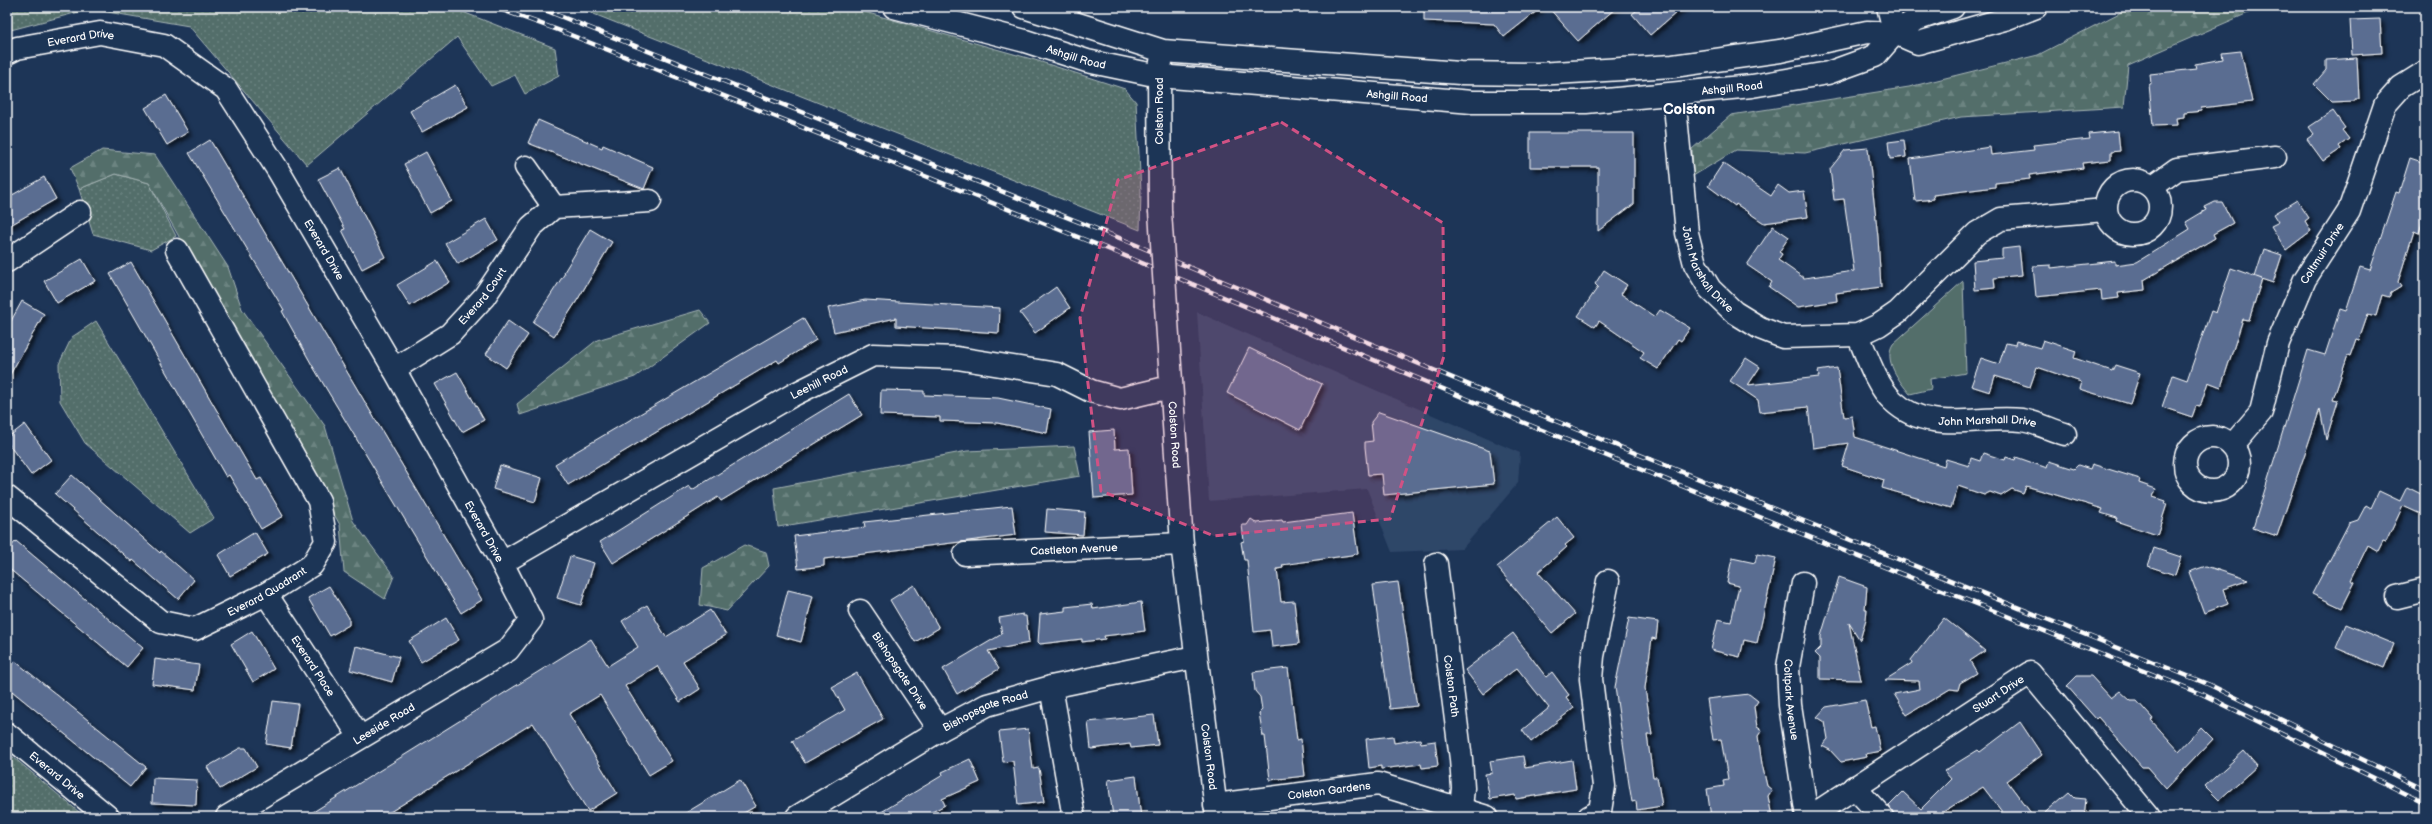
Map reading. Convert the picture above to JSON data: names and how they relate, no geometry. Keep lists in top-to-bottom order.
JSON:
{
  "streets": {
    "street": [
      "Everard Drive",
      "Ashgill Road",
      "Colston Road",
      "Coltmuir Drive",
      "John Marshall Drive",
      "Everard Court",
      "Leehill Road",
      "Castleton Avenue",
      "Everard Quadrant",
      "Everard Place",
      "Bishopsgate Drive",
      "Colston Path",
      "Stuart Drive",
      "Coltpark Avenue",
      "Bishopsgate Road",
      "Leeside Road",
      "Colston Gardens"
    ]
  },
  "crossings": [
    ["Everard Drive", "Everard Court"],
    ["Everard Drive", "Leehill Road"],
    ["Everard Drive", "Leeside Road"],
    ["Ashgill Road", "Colston Road"],
    ["Ashgill Road", "John Marshall Drive"],
    ["Colston Road", "Leehill Road"],
    ["Colston Road", "Castleton Avenue"],
    ["Colston Road", "Bishopsgate Road"],
    ["Colston Road", "Colston Gardens"],
    ["Everard Quadrant", "Everard Place"],
    ["Everard Place", "Leeside Road"],
    ["Bishopsgate Drive", "Bishopsgate Road"],
    ["Colston Path", "Colston Gardens"]
  ],
  "districts": ["Colston"]
}
